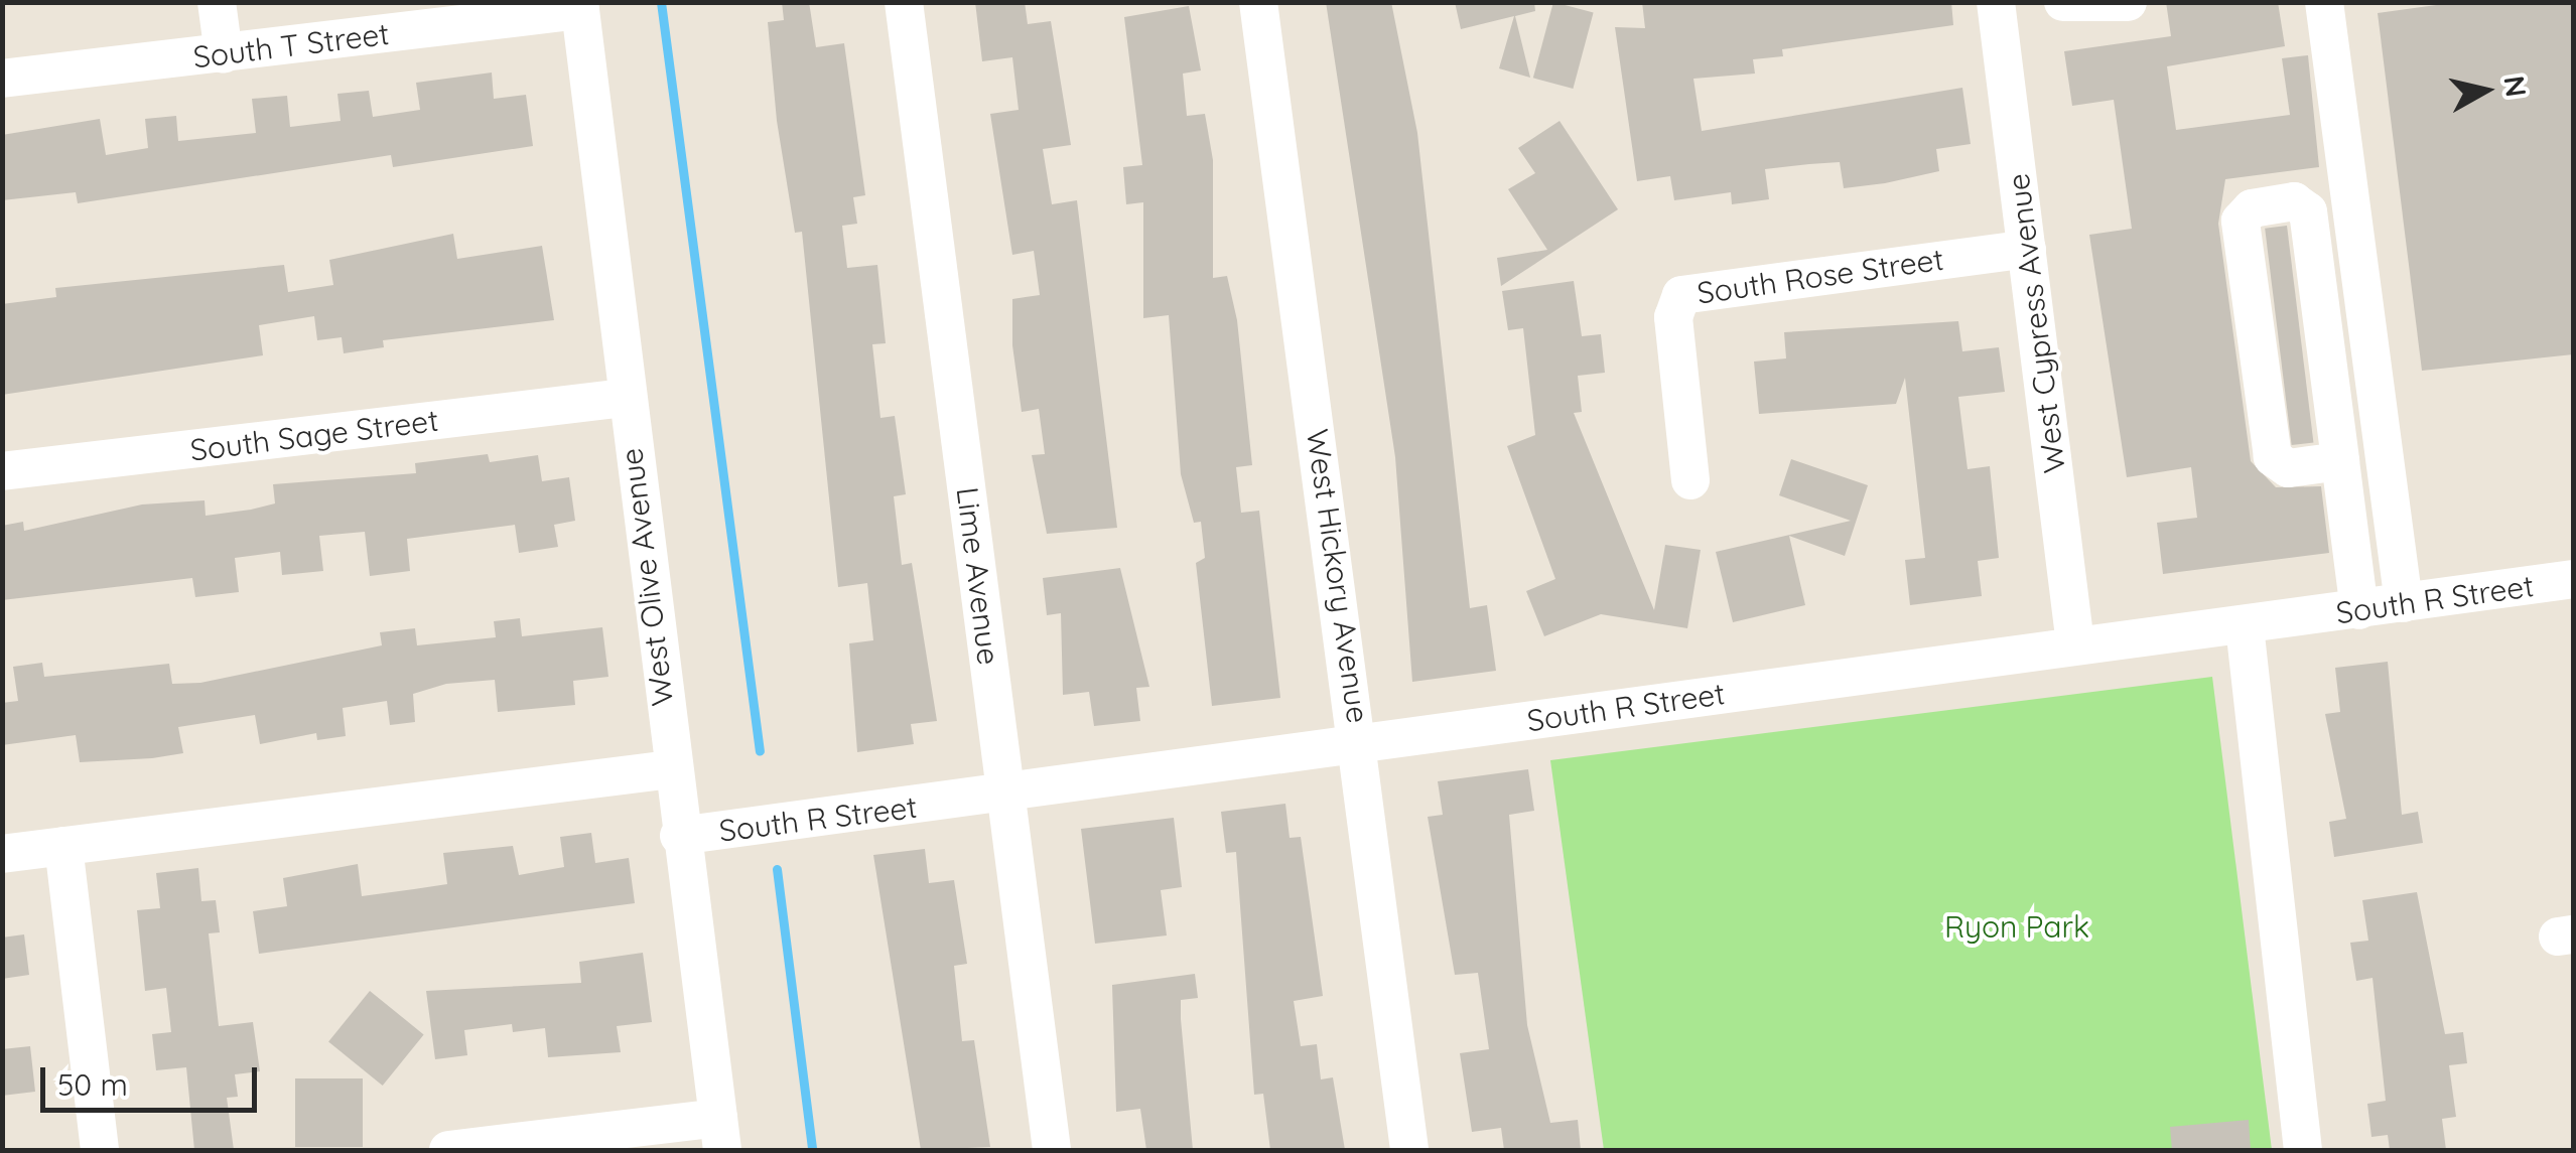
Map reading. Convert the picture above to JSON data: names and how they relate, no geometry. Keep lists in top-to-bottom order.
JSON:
{
  "streets": {
    "street": [
      "South T Street",
      "South Rose Street",
      "West Cypress Avenue",
      "South Sage Street",
      "Lime Avenue",
      "West Hickory Avenue",
      "West Olive Avenue",
      "South R Street"
    ]
  },
  "crossings": [
    ["South T Street", "West Olive Avenue"],
    ["South Rose Street", "West Cypress Avenue"],
    ["West Cypress Avenue", "South R Street"],
    ["South Sage Street", "West Olive Avenue"],
    ["Lime Avenue", "South R Street"],
    ["West Hickory Avenue", "South R Street"],
    ["West Olive Avenue", "South R Street"]
  ],
  "parks": ["Ryon Park"],
  "scale_bar": "50 m",
  "north": "right"
}
